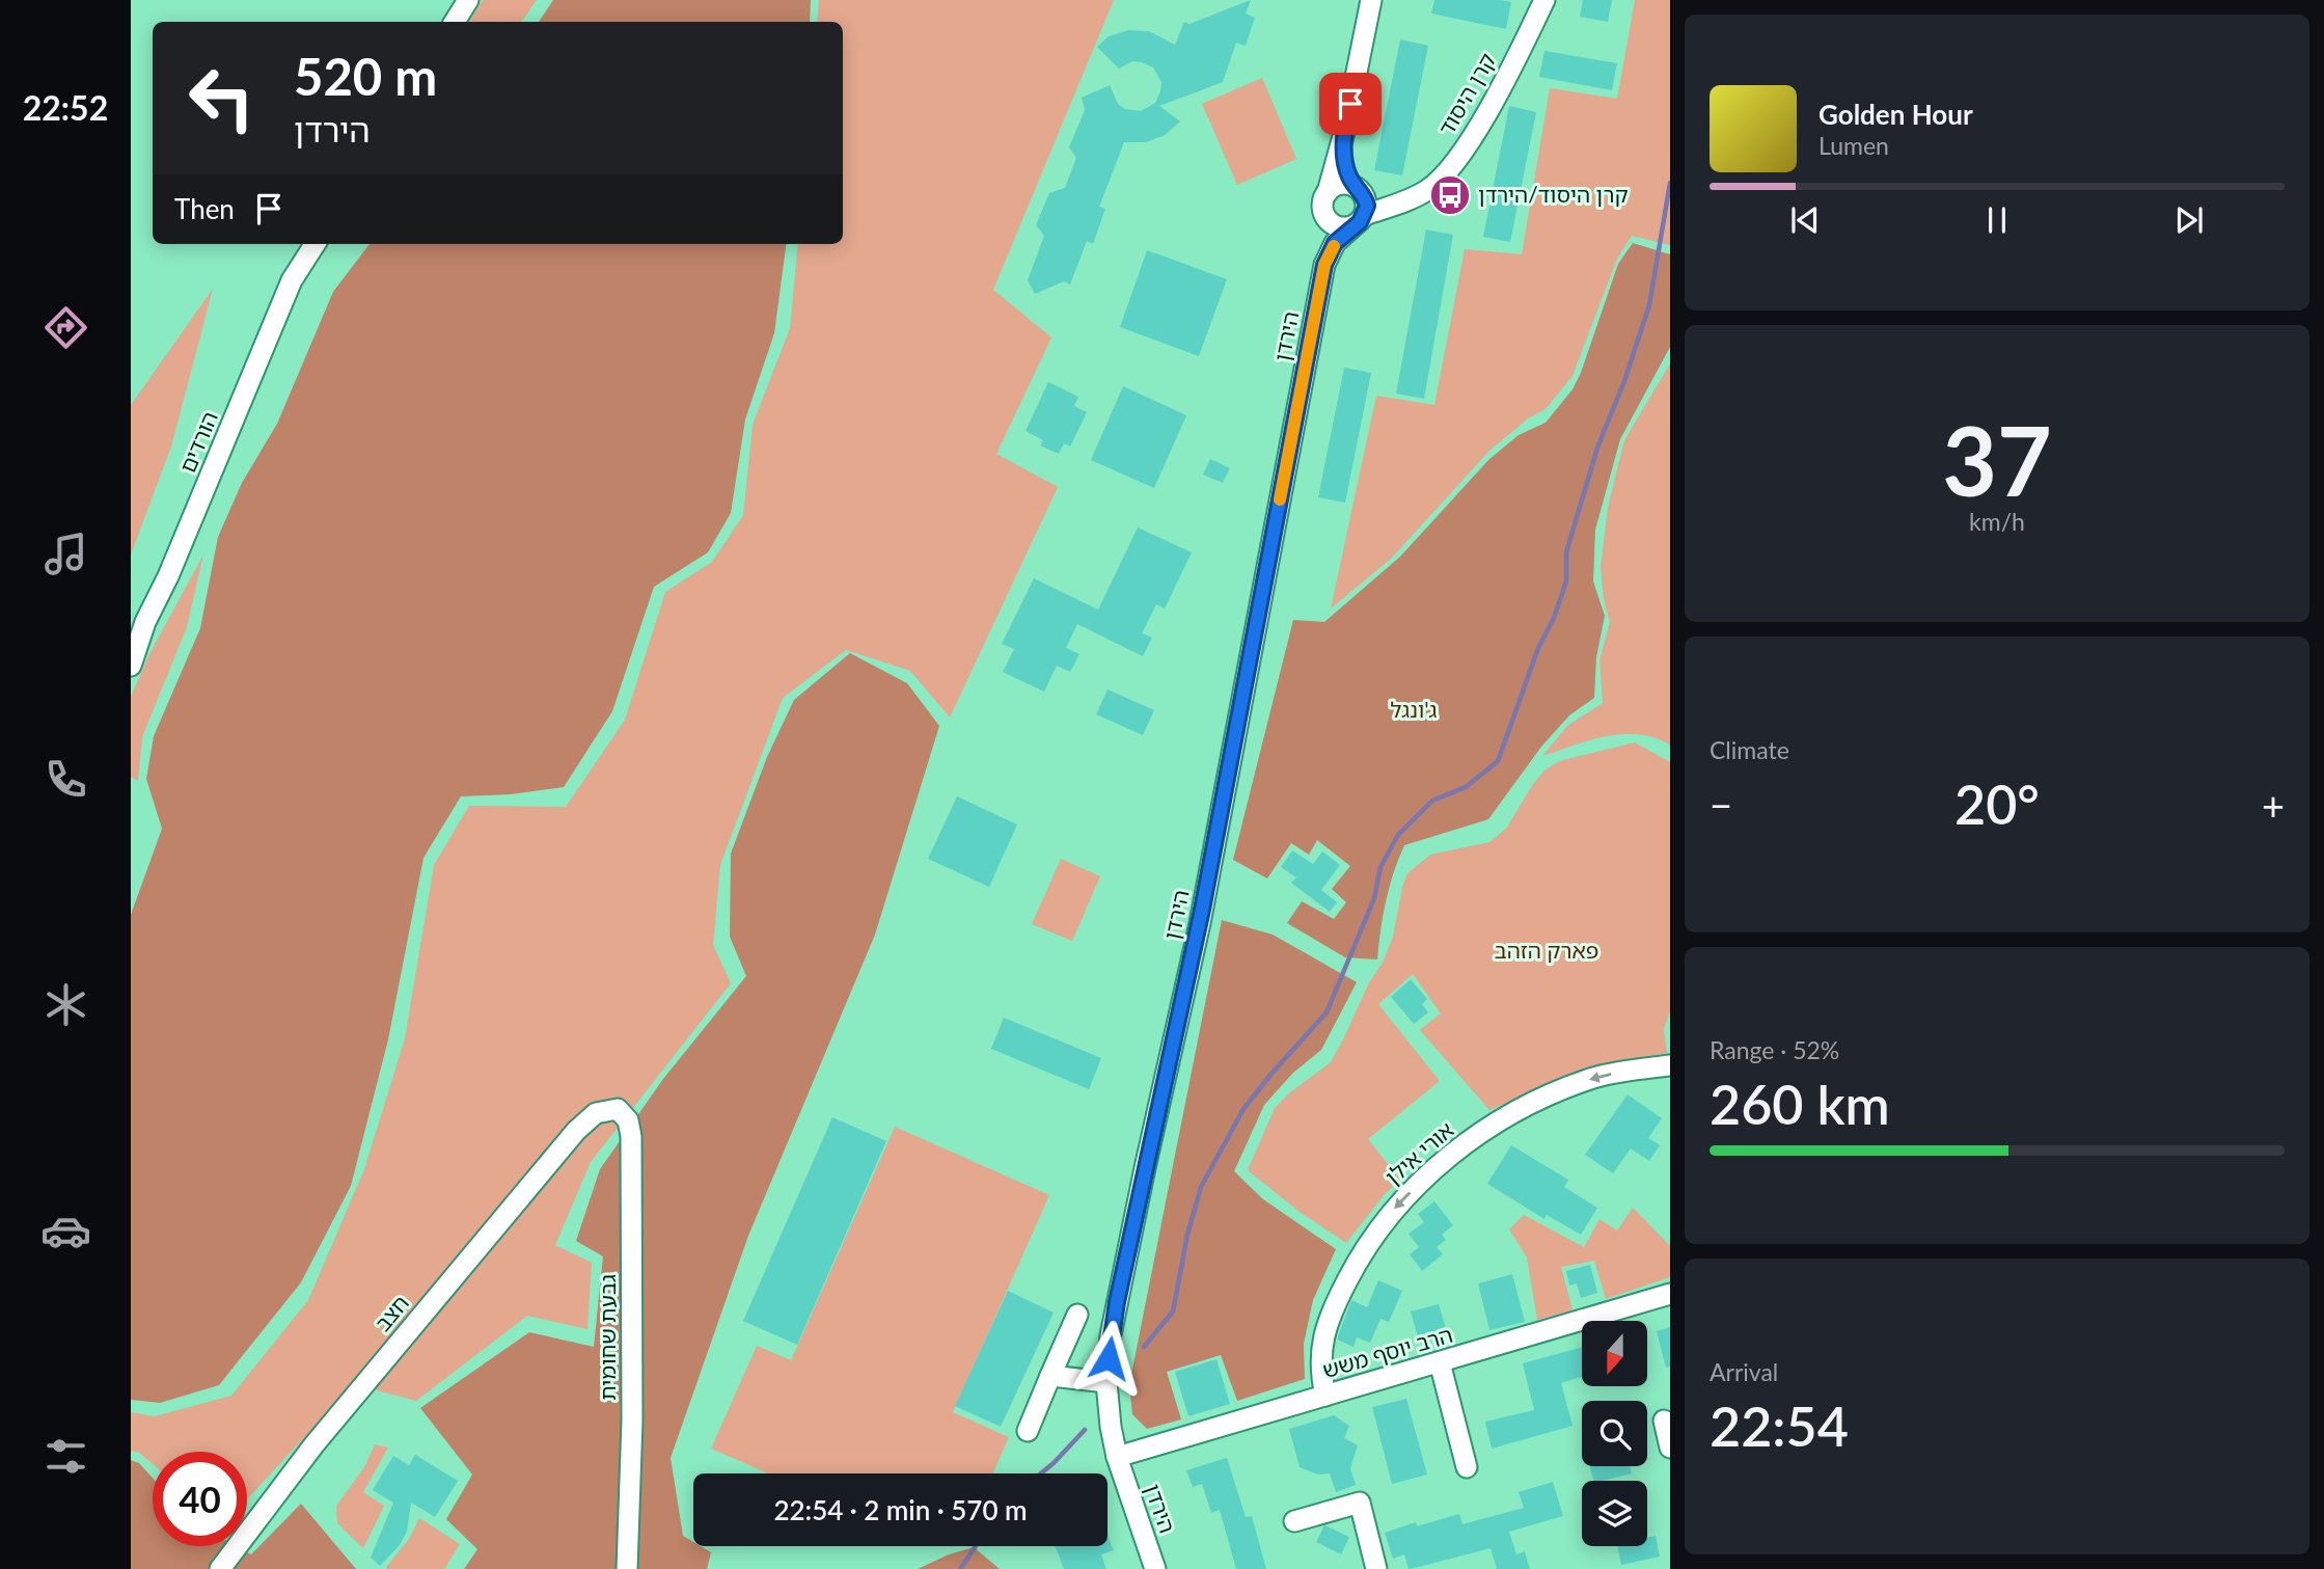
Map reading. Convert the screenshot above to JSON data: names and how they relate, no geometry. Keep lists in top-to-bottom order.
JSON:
{
  "streets": {
    "street": [
      "קרן היסוד",
      "הירדן",
      "הורדים",
      "אורי אילן",
      "חצב",
      "גבעת שחומית",
      "הרב יוסף משש"
    ]
  },
  "crossings": [
    ["קרן היסוד", "הירדן"],
    ["הירדן", "הרב יוסף משש"],
    ["אורי אילן", "הרב יוסף משש"],
    ["חצב", "גבעת שחומית"]
  ],
  "one_way": ["אורי אילן"],
  "parks": ["ג'ונגל", "פארק הזהב"],
  "places": {
    "bus stop": ["קרן היסוד/הירדן"]
  },
  "north": "bottom",
  "page": {
    "tabs": "22:52",
    "turn": ["520 m", "הירדן"],
    "song": ["Golden Hour", "Lumen"],
    "then": "Then",
    "tile": [
      ["37", "km/h"],
      "Climate",
      ["Range · 52%", "260 km"],
      ["Arrival", "22:54"]
    ],
    "heat": ["−", "20°", "+"],
    "limit": "40",
    "trip": "22:54 · 2 min · 570 m"
  }
}
